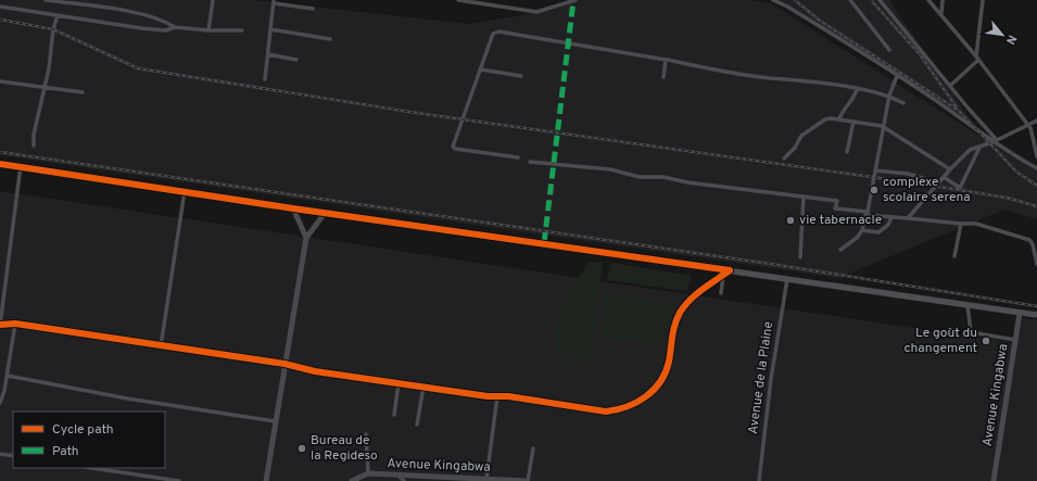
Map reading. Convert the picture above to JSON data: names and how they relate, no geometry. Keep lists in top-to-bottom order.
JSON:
{
  "streets": {
    "street": ["Avenue de la Plaine", "Avenue Kingabwa"]
  },
  "places": [
    "complexe scolaire serena",
    "vie tabernacle",
    "Le goùt du changement",
    "Bureau de la Regideso"
  ],
  "legend": ["Cycle path", "Path"],
  "north": "bottom right"
}
